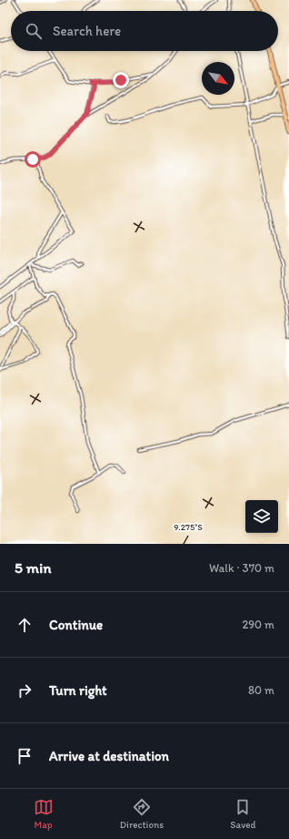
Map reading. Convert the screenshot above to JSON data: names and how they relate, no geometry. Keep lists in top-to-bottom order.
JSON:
{
  "north": "bottom right",
  "page": {
    "search": "Search here",
    "heading": ["5 min", "Walk · 370 m"],
    "list": [
      ["Continue", "290 m"],
      ["Turn right", "80 m"],
      "Arrive at destination"
    ],
    "nav": ["Map", "Directions", "Saved"]
  },
  "coordinates": ["9.275°S"]
}
